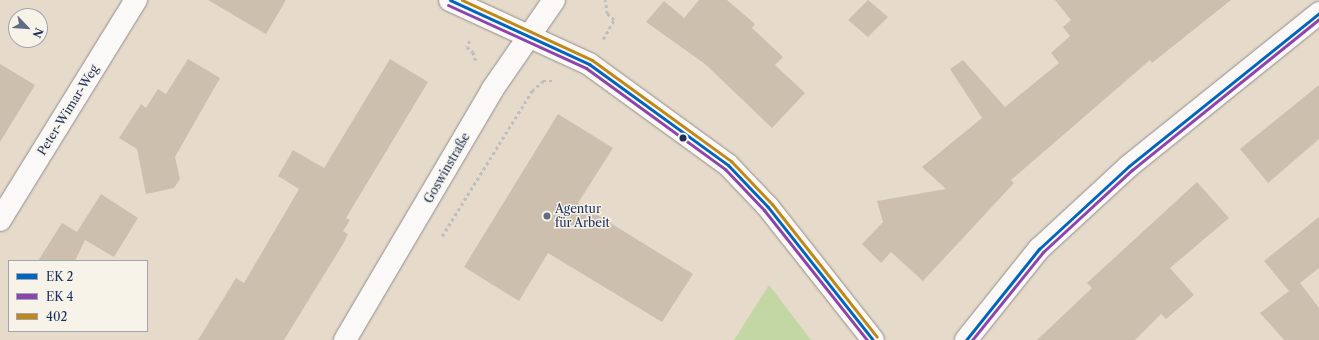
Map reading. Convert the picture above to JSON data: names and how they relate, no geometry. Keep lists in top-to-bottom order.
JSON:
{
  "streets": {
    "street": ["Peter-Wimar-Weg", "Goswinstraße"]
  },
  "places": ["Agentur für Arbeit"],
  "lines": ["transit line 402"],
  "legend": ["EK 2", "EK 4", "402"],
  "north": "bottom right"
}
